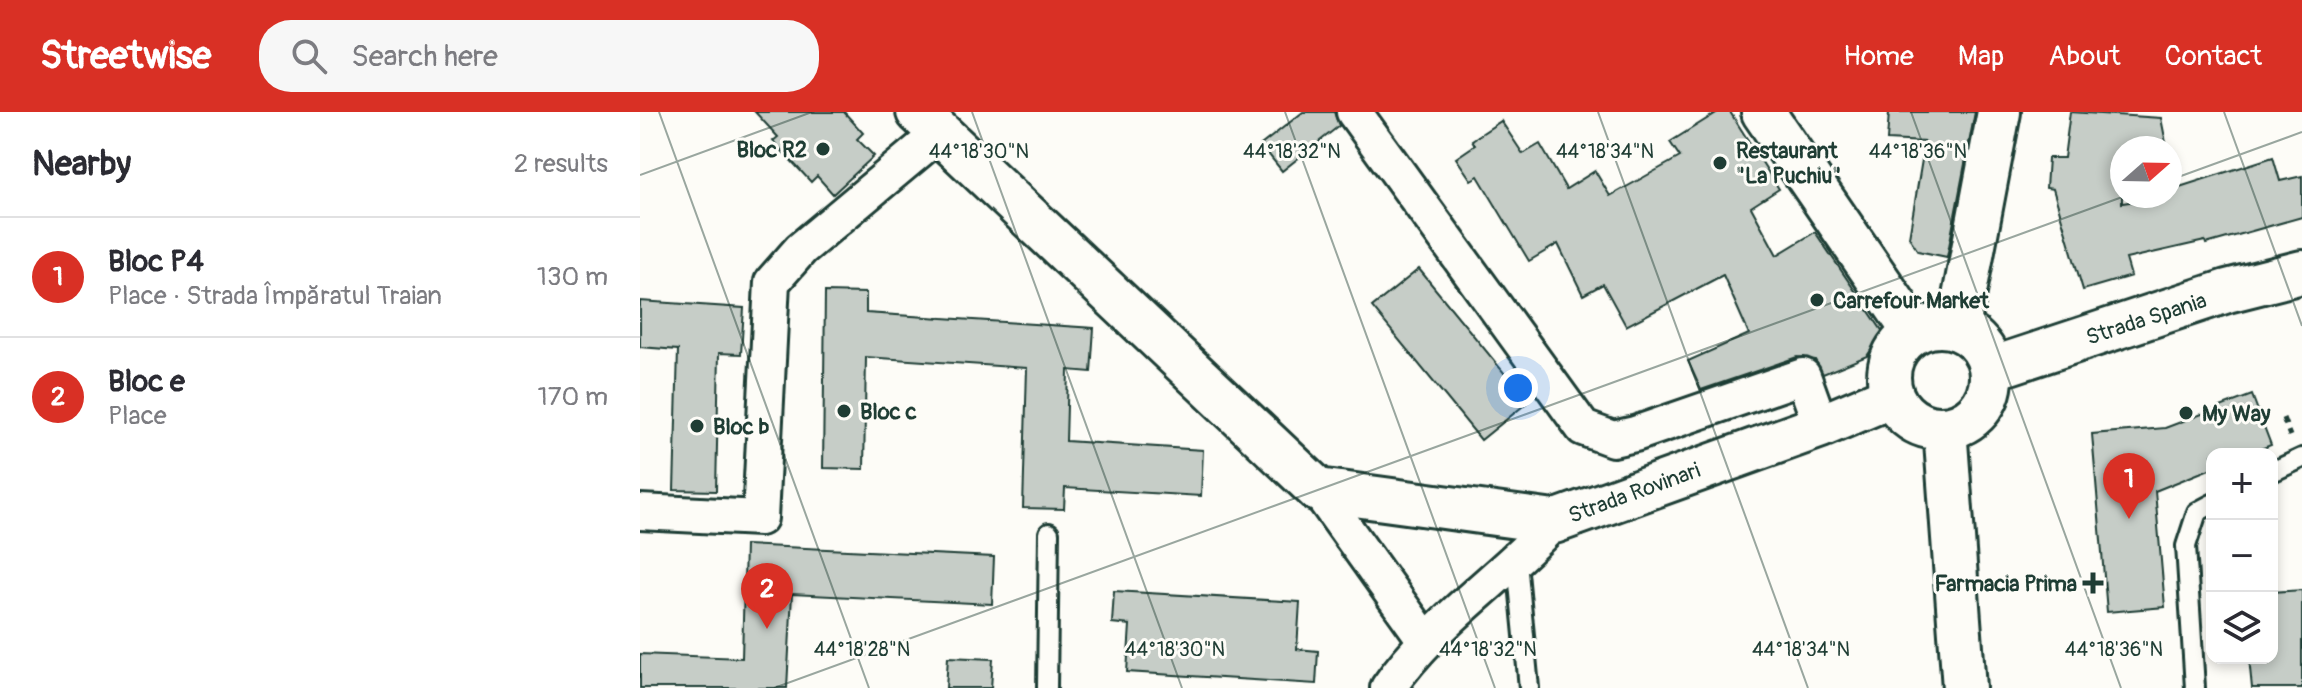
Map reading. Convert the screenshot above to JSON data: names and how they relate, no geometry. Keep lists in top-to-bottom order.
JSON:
{
  "streets": {
    "street": ["Strada Spania", "Strada Rovinari"]
  },
  "crossings": [
    ["Strada Spania", "Strada Rovinari"]
  ],
  "places": {
    "other": [
      "Bloc R2",
      "Restaurant \"La Puchiu\"",
      "Carrefour Market",
      "Bloc c",
      "My Way",
      "Bloc b"
    ],
    "health": ["Farmacia Prima"]
  },
  "north": "right",
  "page": {
    "header": "Streetwise",
    "search": "Search here",
    "nav": [
      "Home",
      "Map",
      "About",
      "Contact"
    ],
    "heading": ["Nearby", "2 results"],
    "list": [
      {
        "mark": "1",
        "name": "Bloc P4",
        "note": "Place · Strada Împăratul Traian",
        "value": "130 m"
      },
      {
        "mark": "2",
        "name": "Bloc e",
        "note": "Place",
        "value": "170 m"
      }
    ],
    "map_buttons": ["+", "−"],
    "pins": ["1", "2"]
  },
  "coordinates": [
    "44°18'30\"N",
    "44°18'32\"N",
    "44°18'34\"N",
    "44°18'36\"N",
    "44°18'28\"N"
  ]
}
